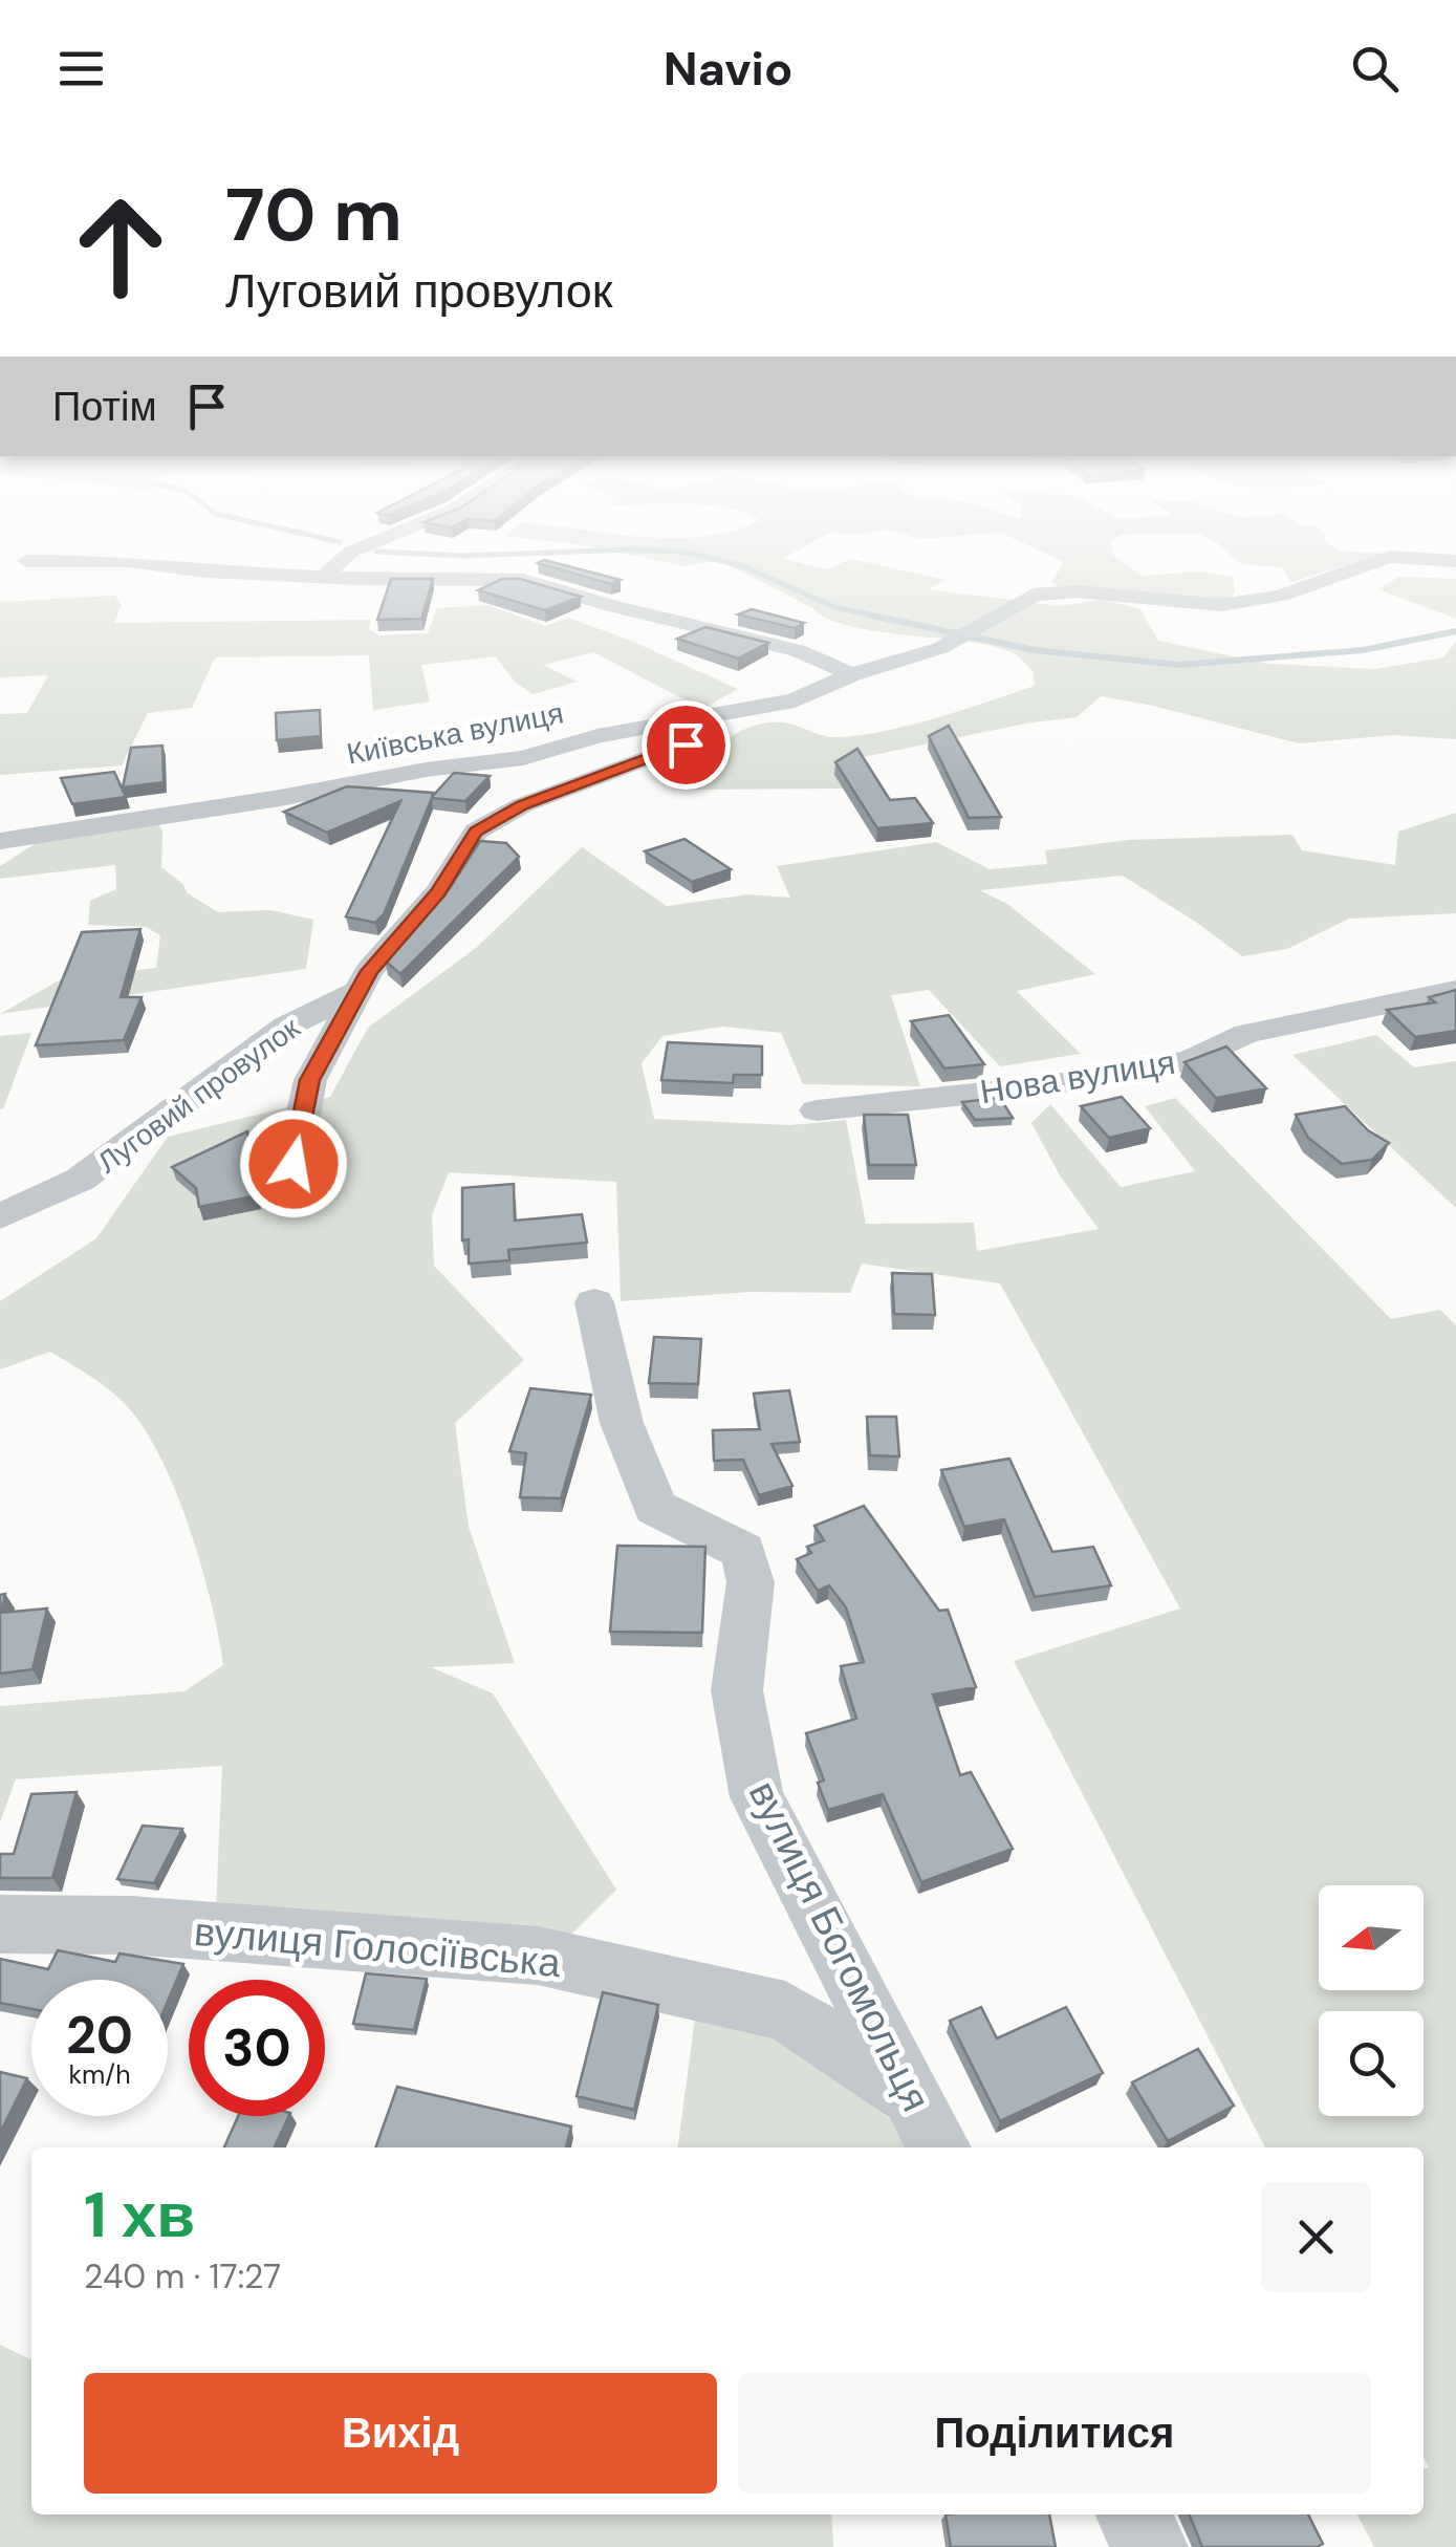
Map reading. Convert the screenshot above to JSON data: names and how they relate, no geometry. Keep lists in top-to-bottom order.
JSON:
{
  "streets": {
    "street": [
      "Київська вулиця",
      "Нова вулиця",
      "Луговий провулок",
      "вулиця Богомольця",
      "вулиця Голосіївська"
    ]
  },
  "crossings": [
    ["Київська вулиця", "Луговий провулок"],
    ["вулиця Богомольця", "вулиця Голосіївська"]
  ],
  "north": "left",
  "page": {
    "header": "Navio",
    "turn": ["70 m", "Луговий провулок"],
    "then": "Потім",
    "speed": "20 km/h",
    "limit": "30",
    "heading": ["1 хв", "240 m · 17:27"],
    "buttons": ["Вихід", "Поділитися"]
  }
}
